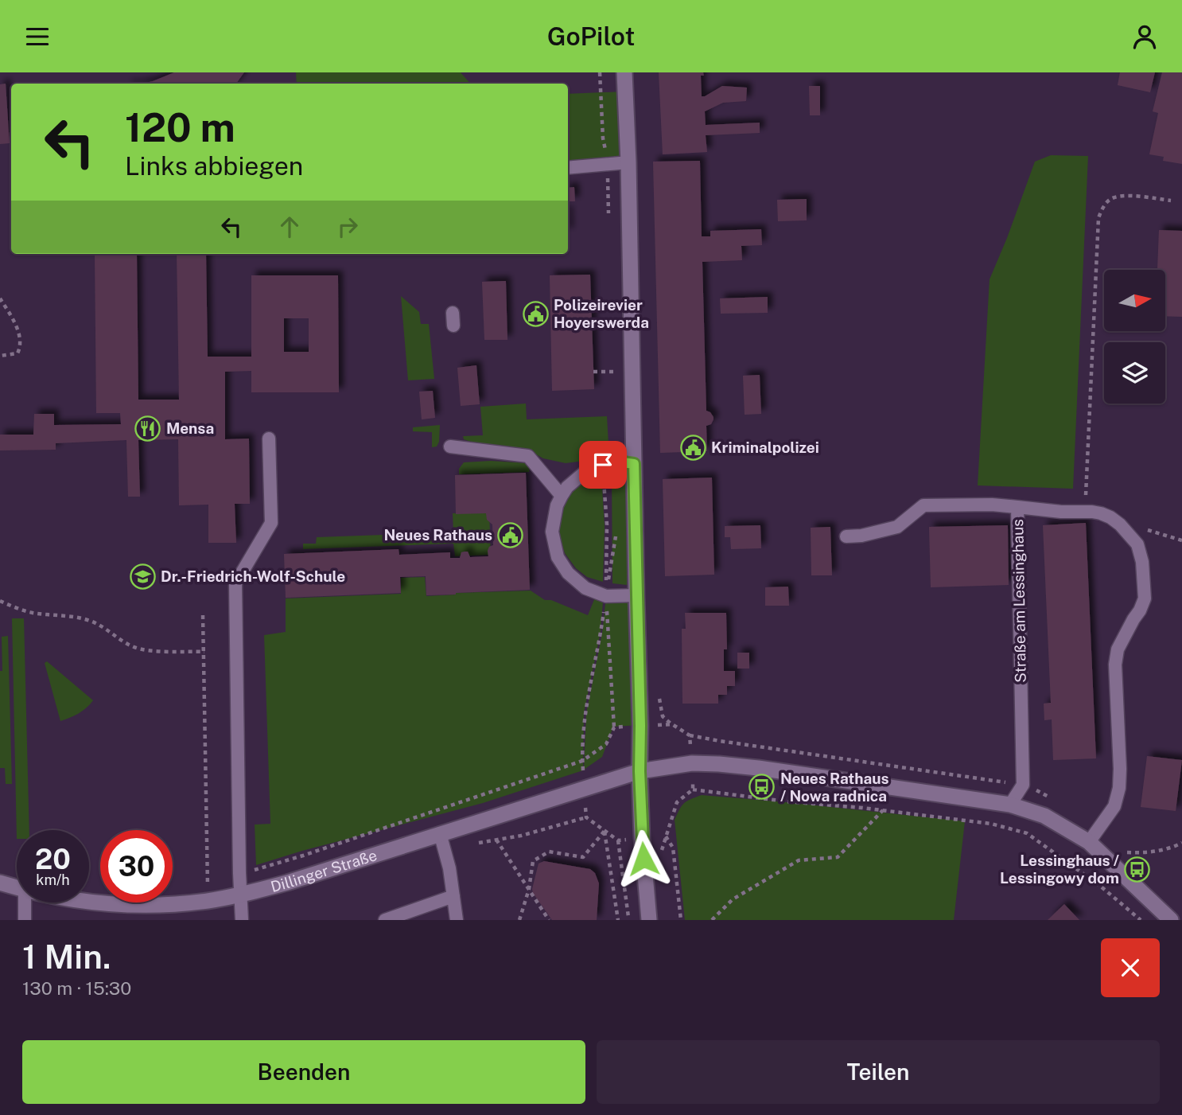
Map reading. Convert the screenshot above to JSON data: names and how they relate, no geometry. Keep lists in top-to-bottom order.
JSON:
{
  "streets": {
    "street": ["Dillinger Straße"],
    "lane": ["Straße am Lessinghaus"]
  },
  "places": {
    "public building": ["Polizeirevier Hoyerswerda", "Kriminalpolizei", "Neues Rathaus"],
    "restaurant": ["Mensa"],
    "school or university": ["Dr.-Friedrich-Wolf-Schule"],
    "bus stop": ["Neues Rathaus / Nowa radnica", "Lessinghaus / Lessingowy dom"]
  },
  "north": "right",
  "page": {
    "header": "GoPilot",
    "turn": ["120 m", "Links abbiegen"],
    "speed": "20 km/h",
    "limit": "30",
    "heading": ["1 Min.", "130 m · 15:30"],
    "buttons": ["Beenden", "Teilen"]
  }
}
